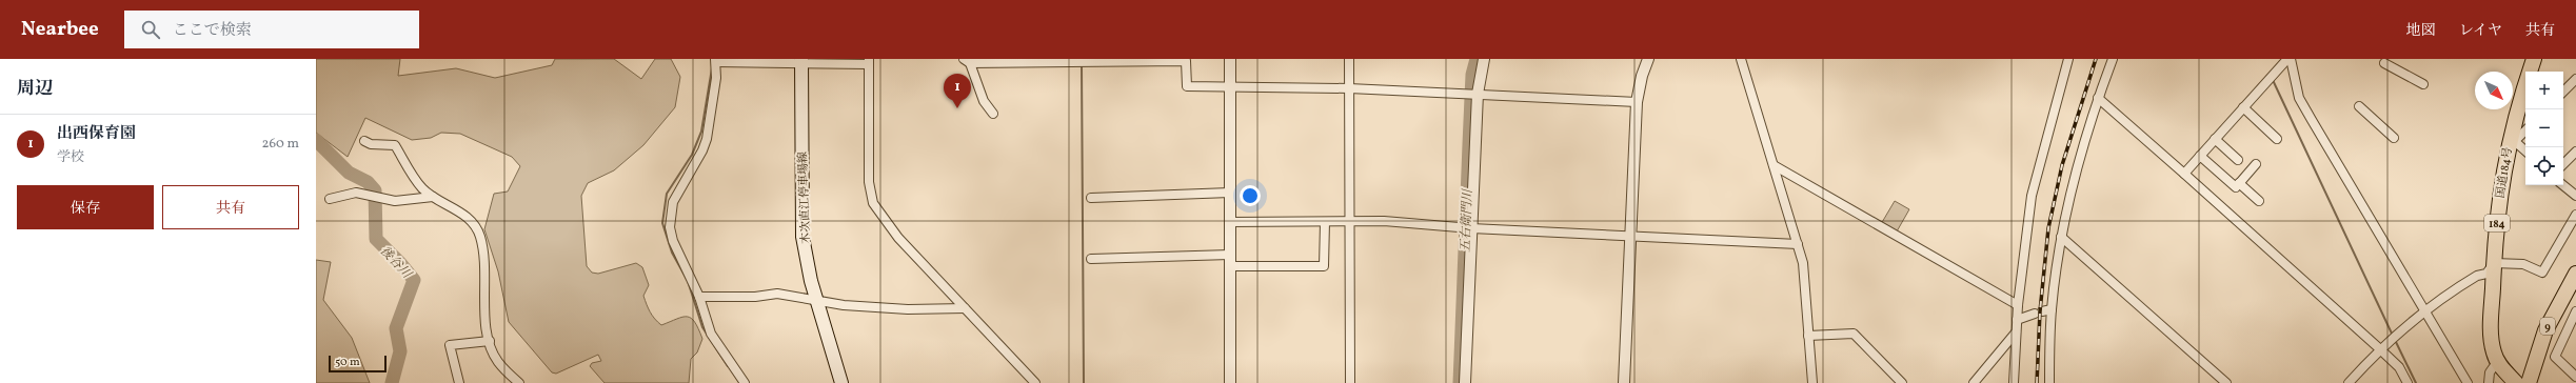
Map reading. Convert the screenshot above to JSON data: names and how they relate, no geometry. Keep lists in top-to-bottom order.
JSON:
{
  "streets": {
    "highway": ["国道184号", "184", "9"],
    "main road": ["木次直江停車場線"]
  },
  "water": ["五右衛門川", "後谷川"],
  "scale_bar": "50 m",
  "north": "bottom right",
  "page": {
    "header": "Nearbee",
    "search": "ここで検索",
    "nav": ["地図", "レイヤ", "共有"],
    "heading": "周辺",
    "map_buttons": ["+", "−"],
    "pins": "1",
    "list": [
      {
        "mark": "1",
        "name": "出西保育園",
        "note": "学校",
        "value": "260 m"
      }
    ],
    "buttons": ["保存", "共有"],
    "scale": "50 m"
  }
}
